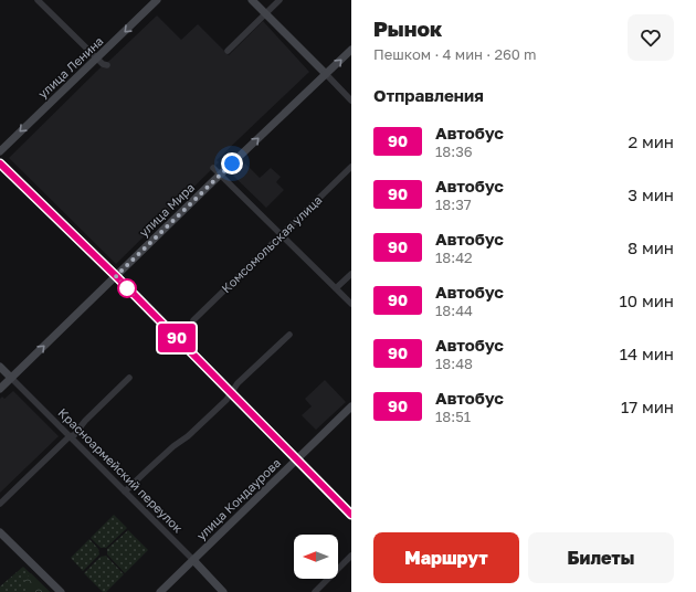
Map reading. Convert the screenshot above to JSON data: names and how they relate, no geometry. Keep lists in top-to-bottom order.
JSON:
{
  "streets": {
    "street": [
      "улица Ленина",
      "улица Мира",
      "Комсомольская улица",
      "Красноармейский переулок",
      "улица Кондаурова"
    ]
  },
  "crossings": [
    ["улица Мира", "Красноармейский переулок"],
    ["Красноармейский переулок", "улица Кондаурова"]
  ],
  "one_way": ["улица Ленина", "улица Мира"],
  "lines": ["bus line 90"],
  "north": "left",
  "page": {
    "on_map": "90",
    "heading": [
      ["Рынок", "Пешком · 4 мин · 260 m"],
      "Отправления"
    ],
    "list": [
      {
        "mark": "90",
        "name": "Автобус",
        "note": "18:36",
        "value": "2 мин"
      },
      {
        "mark": "90",
        "name": "Автобус",
        "note": "18:37",
        "value": "3 мин"
      },
      {
        "mark": "90",
        "name": "Автобус",
        "note": "18:42",
        "value": "8 мин"
      },
      {
        "mark": "90",
        "name": "Автобус",
        "note": "18:44",
        "value": "10 мин"
      },
      {
        "mark": "90",
        "name": "Автобус",
        "note": "18:48",
        "value": "14 мин"
      },
      {
        "mark": "90",
        "name": "Автобус",
        "note": "18:51",
        "value": "17 мин"
      }
    ],
    "buttons": ["Маршрут", "Билеты"]
  }
}
